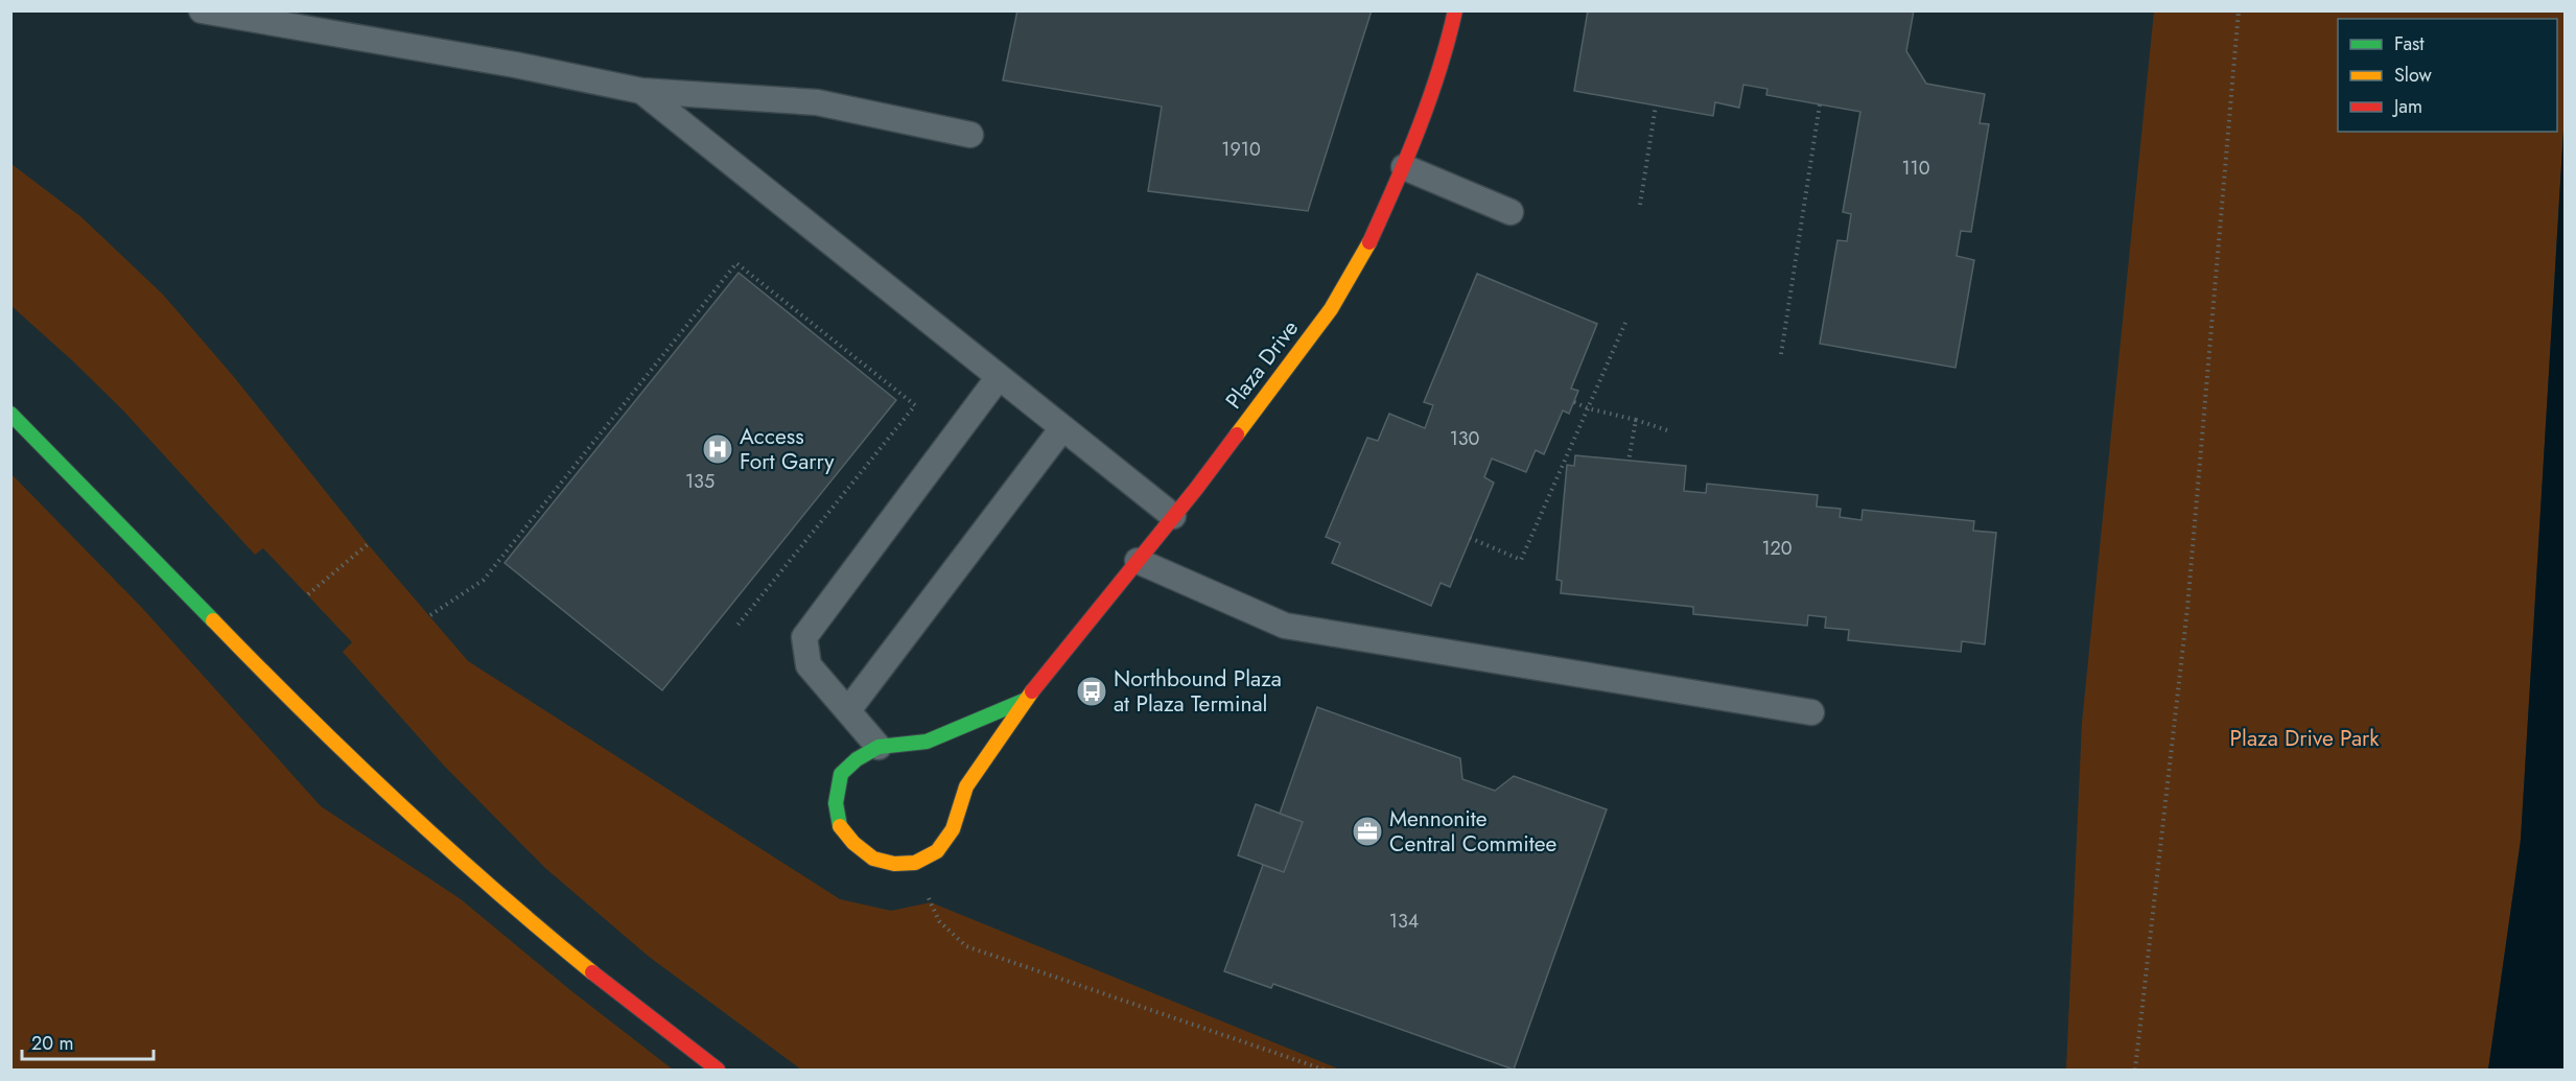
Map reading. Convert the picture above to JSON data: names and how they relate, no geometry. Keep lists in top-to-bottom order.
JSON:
{
  "streets": {
    "street": ["Plaza Drive"]
  },
  "parks": ["Plaza Drive Park"],
  "places": {
    "hospital": ["Access Fort Garry"],
    "bus stop": ["Northbound Plaza at Plaza Terminal"],
    "office": ["Mennonite Central Commitee"]
  },
  "house_numbers": [
    "1910",
    "110",
    "130",
    "135",
    "120",
    "134"
  ],
  "legend": ["Fast", "Slow", "Jam"],
  "scale_bar": "20 m"
}
